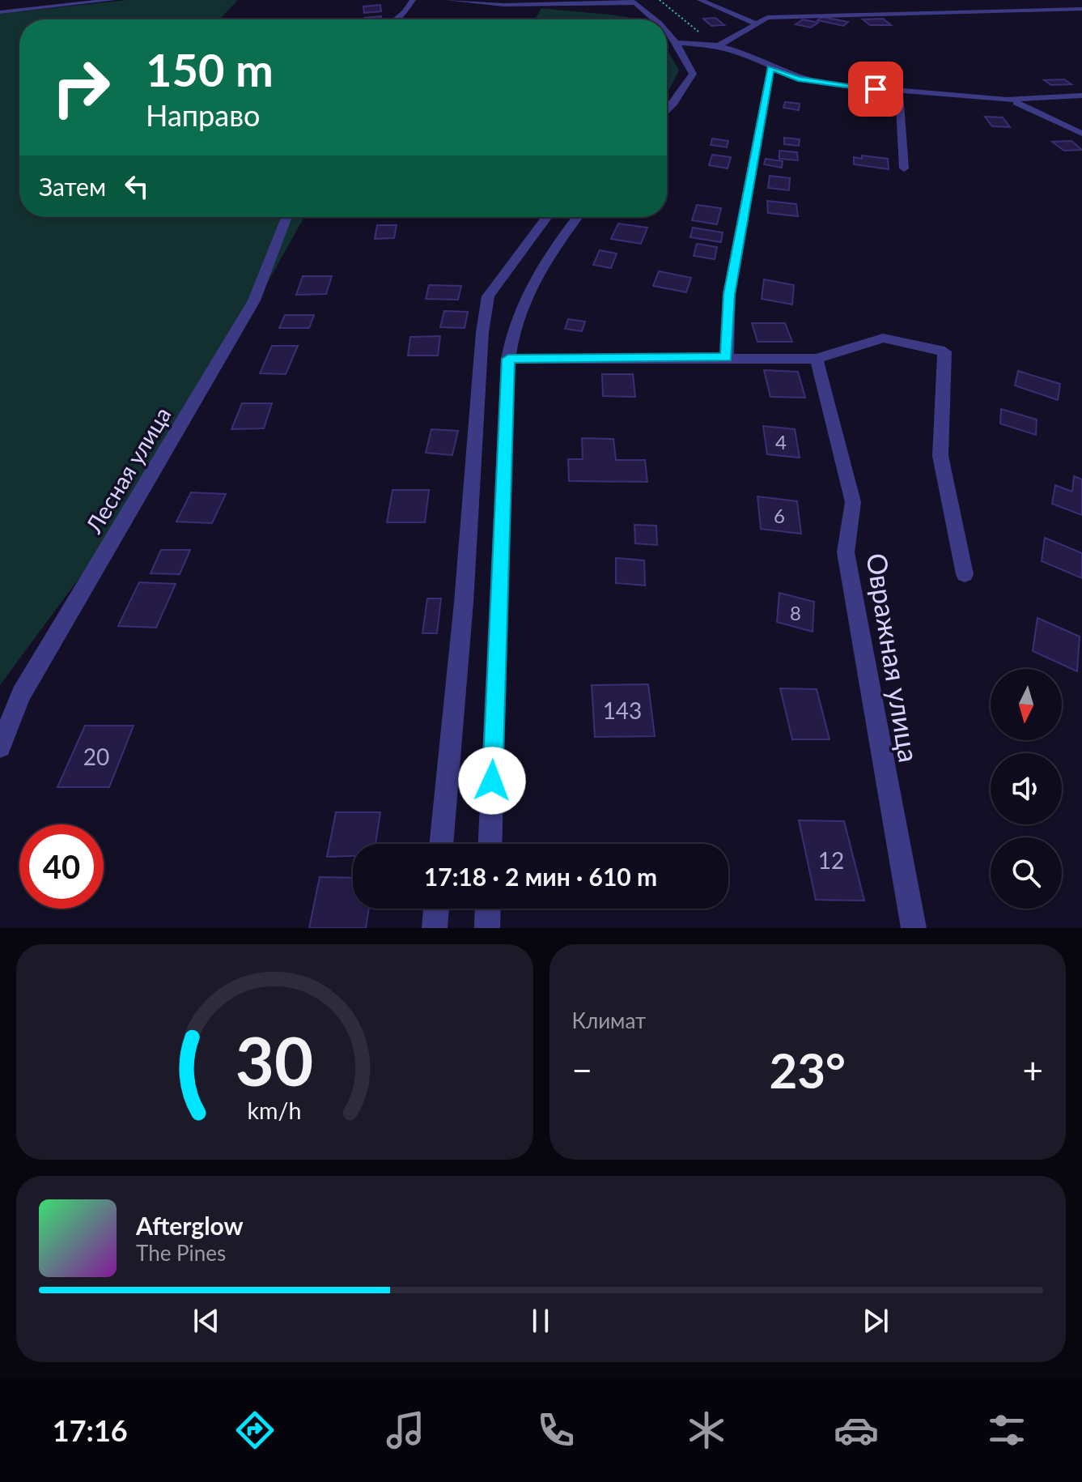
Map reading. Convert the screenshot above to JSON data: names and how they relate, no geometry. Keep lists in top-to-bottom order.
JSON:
{
  "streets": {
    "street": ["Лесная улица", "Овражная улица"]
  },
  "house_numbers": [
    "4",
    "6",
    "8",
    "143",
    "20",
    "12"
  ],
  "north": "bottom",
  "page": {
    "turn": ["150 m", "Направо"],
    "then": "Затем",
    "limit": "40",
    "trip": "17:18 · 2 мин · 610 m",
    "tile": "Климат",
    "heat": ["−", "23°", "+"],
    "song": ["Afterglow", "The Pines"],
    "tabs": "17:16",
    "gauge": ["30", "km/h"]
  }
}
